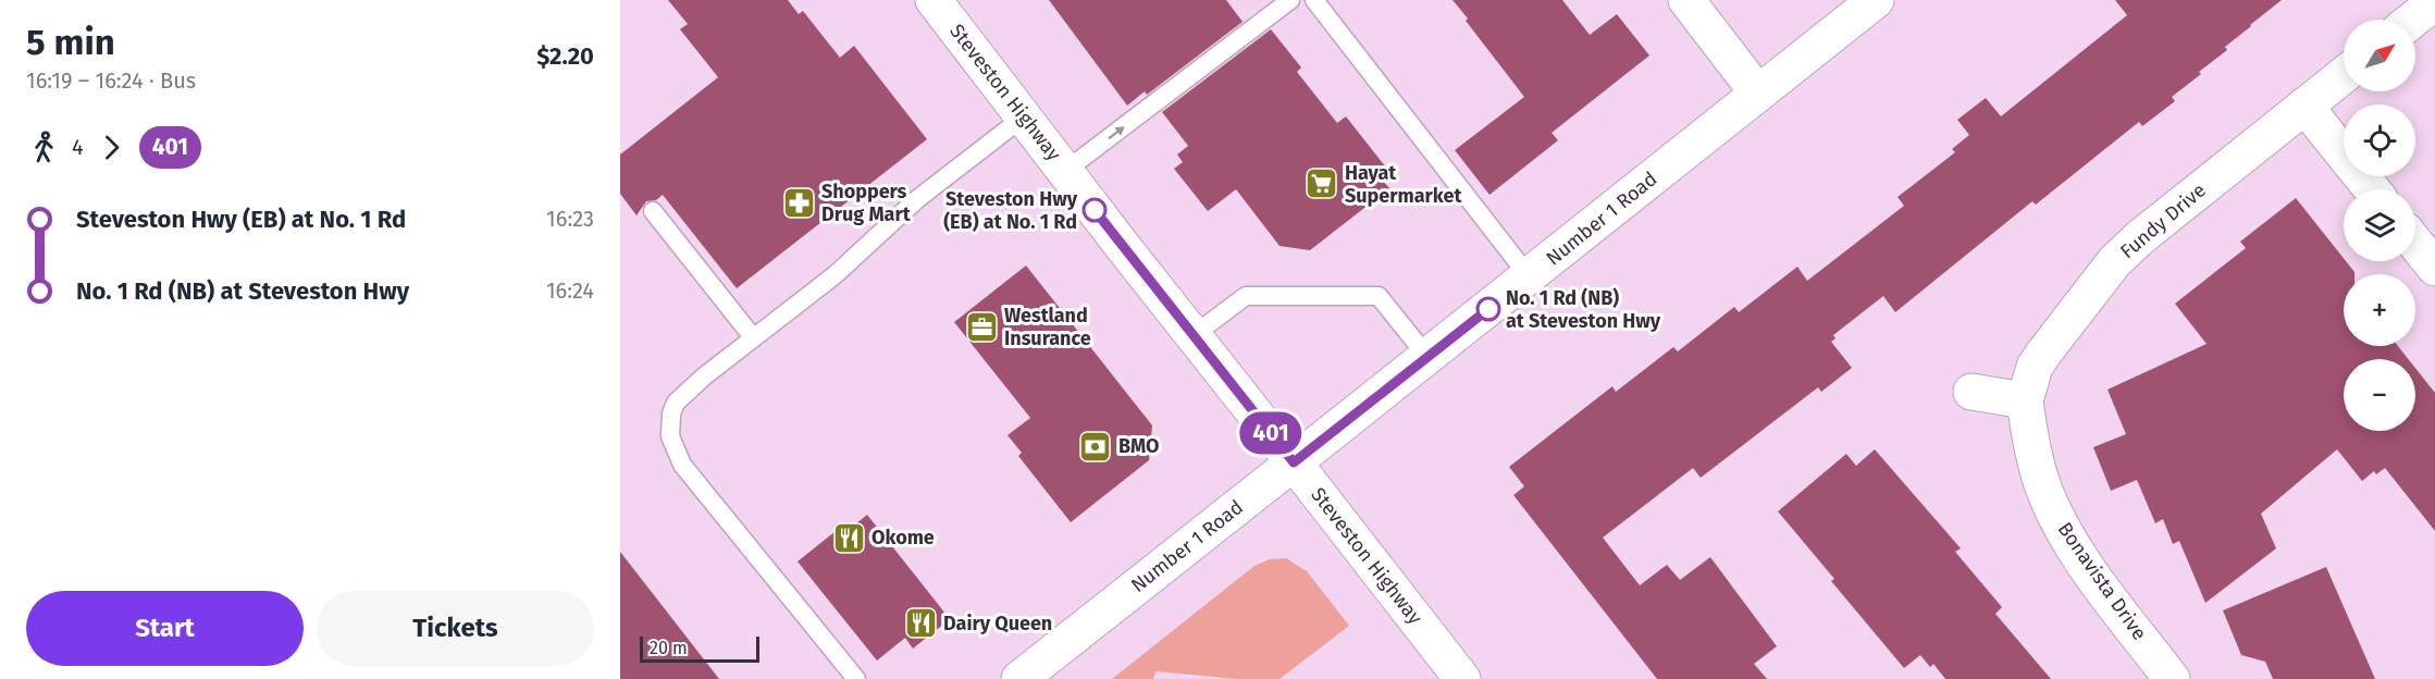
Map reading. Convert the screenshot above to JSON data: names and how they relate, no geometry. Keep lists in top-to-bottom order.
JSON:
{
  "streets": {
    "street": [
      "Steveston Highway",
      "Number 1 Road",
      "Fundy Drive",
      "Bonavista Drive"
    ]
  },
  "crossings": [
    ["Steveston Highway", "Number 1 Road"],
    ["Fundy Drive", "Bonavista Drive"]
  ],
  "places": {
    "supermarket": ["Hayat Supermarket"],
    "pharmacy": ["Shoppers Drug Mart"],
    "other": ["Steveston Hwy (EB) at No. 1 Rd", "No. 1 Rd (NB) at Steveston Hwy"],
    "office": ["Westland Insurance"],
    "bank": ["BMO"],
    "restaurant": ["Okome", "Dairy Queen"]
  },
  "lines": ["bus line 401"],
  "scale_bar": "20 m",
  "north": "top right",
  "page": {
    "heading": ["5 min", "16:19 – 16:24 · Bus", "$2.20"],
    "on_map": "401",
    "map_buttons": ["+", "−"],
    "legs": ["4", "401"],
    "list": [
      {
        "name": "Steveston Hwy (EB) at No. 1 Rd",
        "value": "16:23"
      },
      {
        "name": "No. 1 Rd (NB) at Steveston Hwy",
        "value": "16:24"
      }
    ],
    "buttons": ["Start", "Tickets"],
    "scale": "20 m"
  }
}
